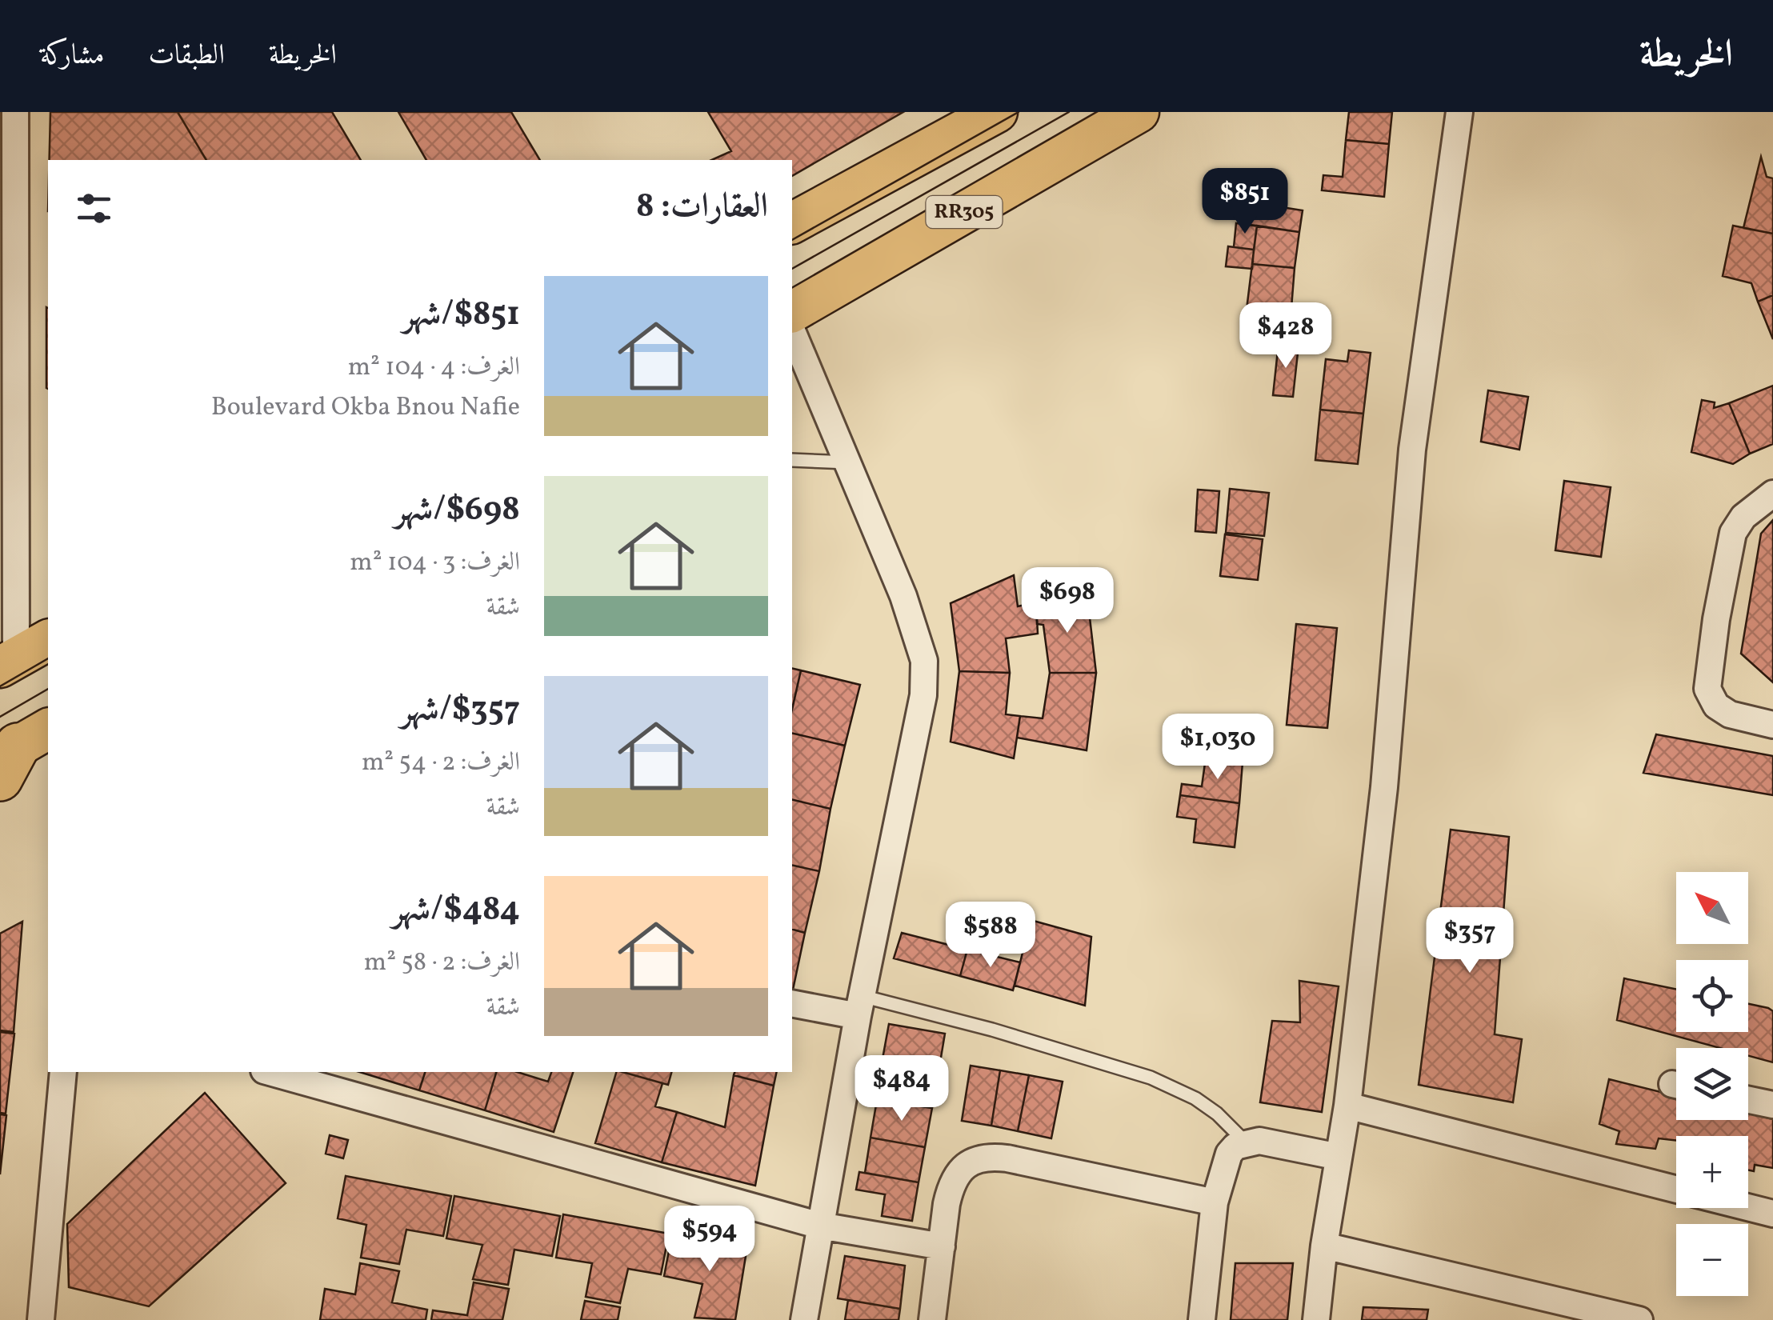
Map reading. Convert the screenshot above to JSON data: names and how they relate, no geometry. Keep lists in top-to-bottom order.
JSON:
{
  "streets": {
    "main road": ["RR305"]
  },
  "north": "top left",
  "page": {
    "header": "الخريطة",
    "nav": ["الخريطة", "الطبقات", "مشاركة"],
    "heading": "العقارات: 8",
    "price": [
      "$851",
      "$428",
      "$698",
      "$1,030",
      "$588",
      "$357",
      "$484",
      "$594"
    ],
    "list": [
      {
        "name": "$851/شهر",
        "note": "الغرف: 4 · 104 m² · Boulevard Okba Bnou Nafie"
      },
      {
        "name": "$698/شهر",
        "note": "الغرف: 3 · 104 m² · شقة"
      },
      {
        "name": "$357/شهر",
        "note": "الغرف: 2 · 54 m² · شقة"
      },
      {
        "name": "$484/شهر",
        "note": "الغرف: 2 · 58 m² · شقة"
      }
    ],
    "map_buttons": ["+", "−"]
  }
}
